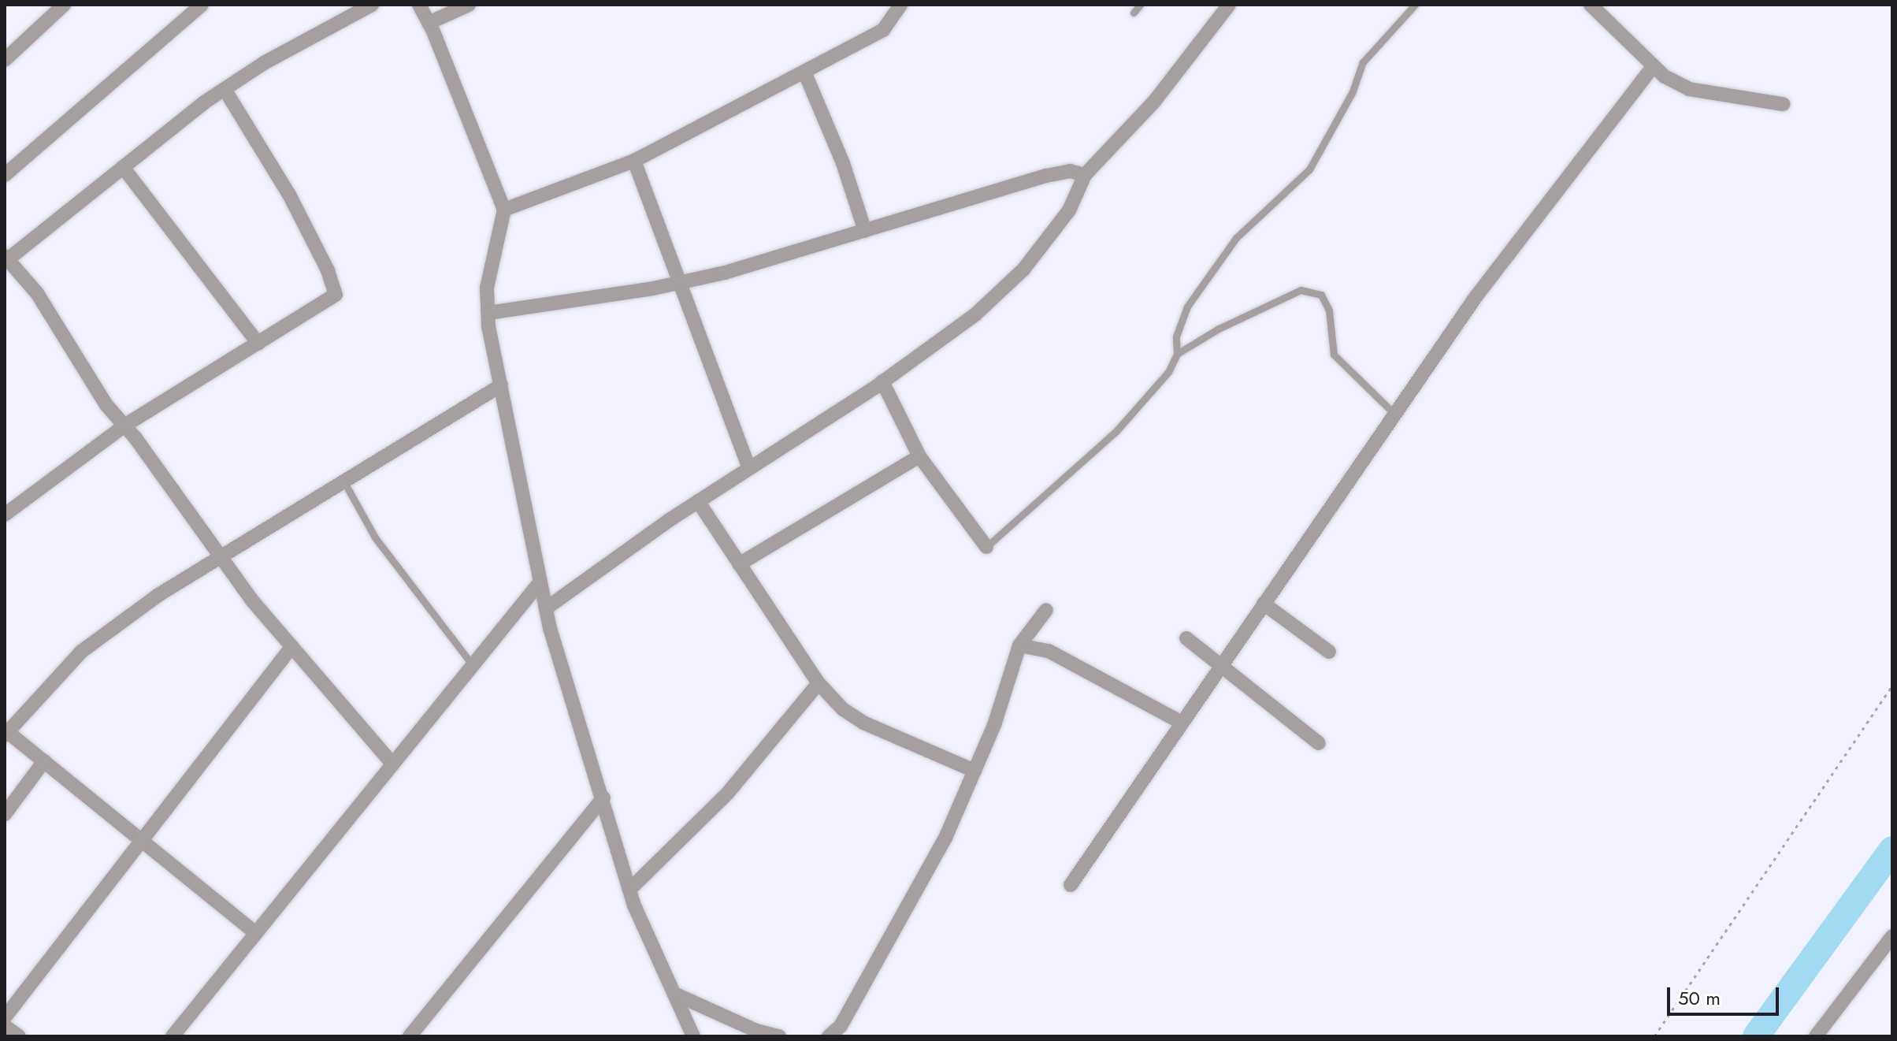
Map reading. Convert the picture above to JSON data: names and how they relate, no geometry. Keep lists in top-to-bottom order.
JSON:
{
  "scale_bar": "50 m"
}
